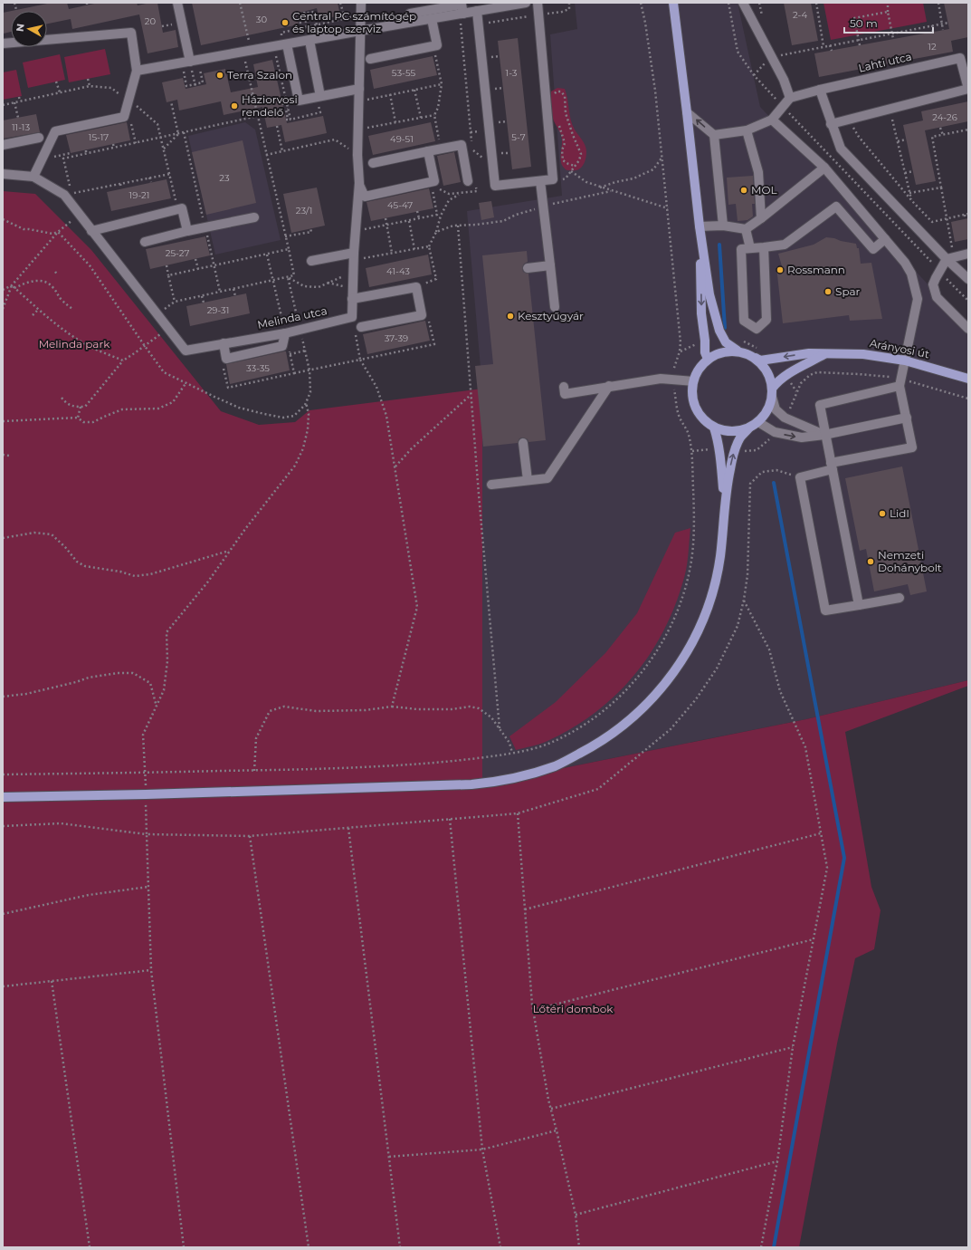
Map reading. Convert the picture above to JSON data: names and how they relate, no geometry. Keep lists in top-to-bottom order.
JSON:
{
  "streets": {
    "main road": ["Arányosi út"],
    "street": ["Lahti utca", "Melinda utca"]
  },
  "parks": ["Melinda park", "Lőtéri dombok"],
  "places": [
    "Central PC számítógép és laptop szerviz",
    "Terra Szalon",
    "Háziorvosi rendelő",
    "MOL",
    "Rossmann",
    "Spar",
    "Kesztyűgyár",
    "Lidl",
    "Nemzeti Dohánybolt"
  ],
  "house_numbers": [
    "2-4",
    "30",
    "20",
    "12",
    "53-55",
    "1-3",
    "24-26",
    "11-13",
    "15-17",
    "5-7",
    "49-51",
    "23",
    "19-21",
    "45-47",
    "23/1",
    "25-27",
    "41-43",
    "29-31",
    "37-39",
    "33-35"
  ],
  "scale_bar": "50 m",
  "north": "left"
}
